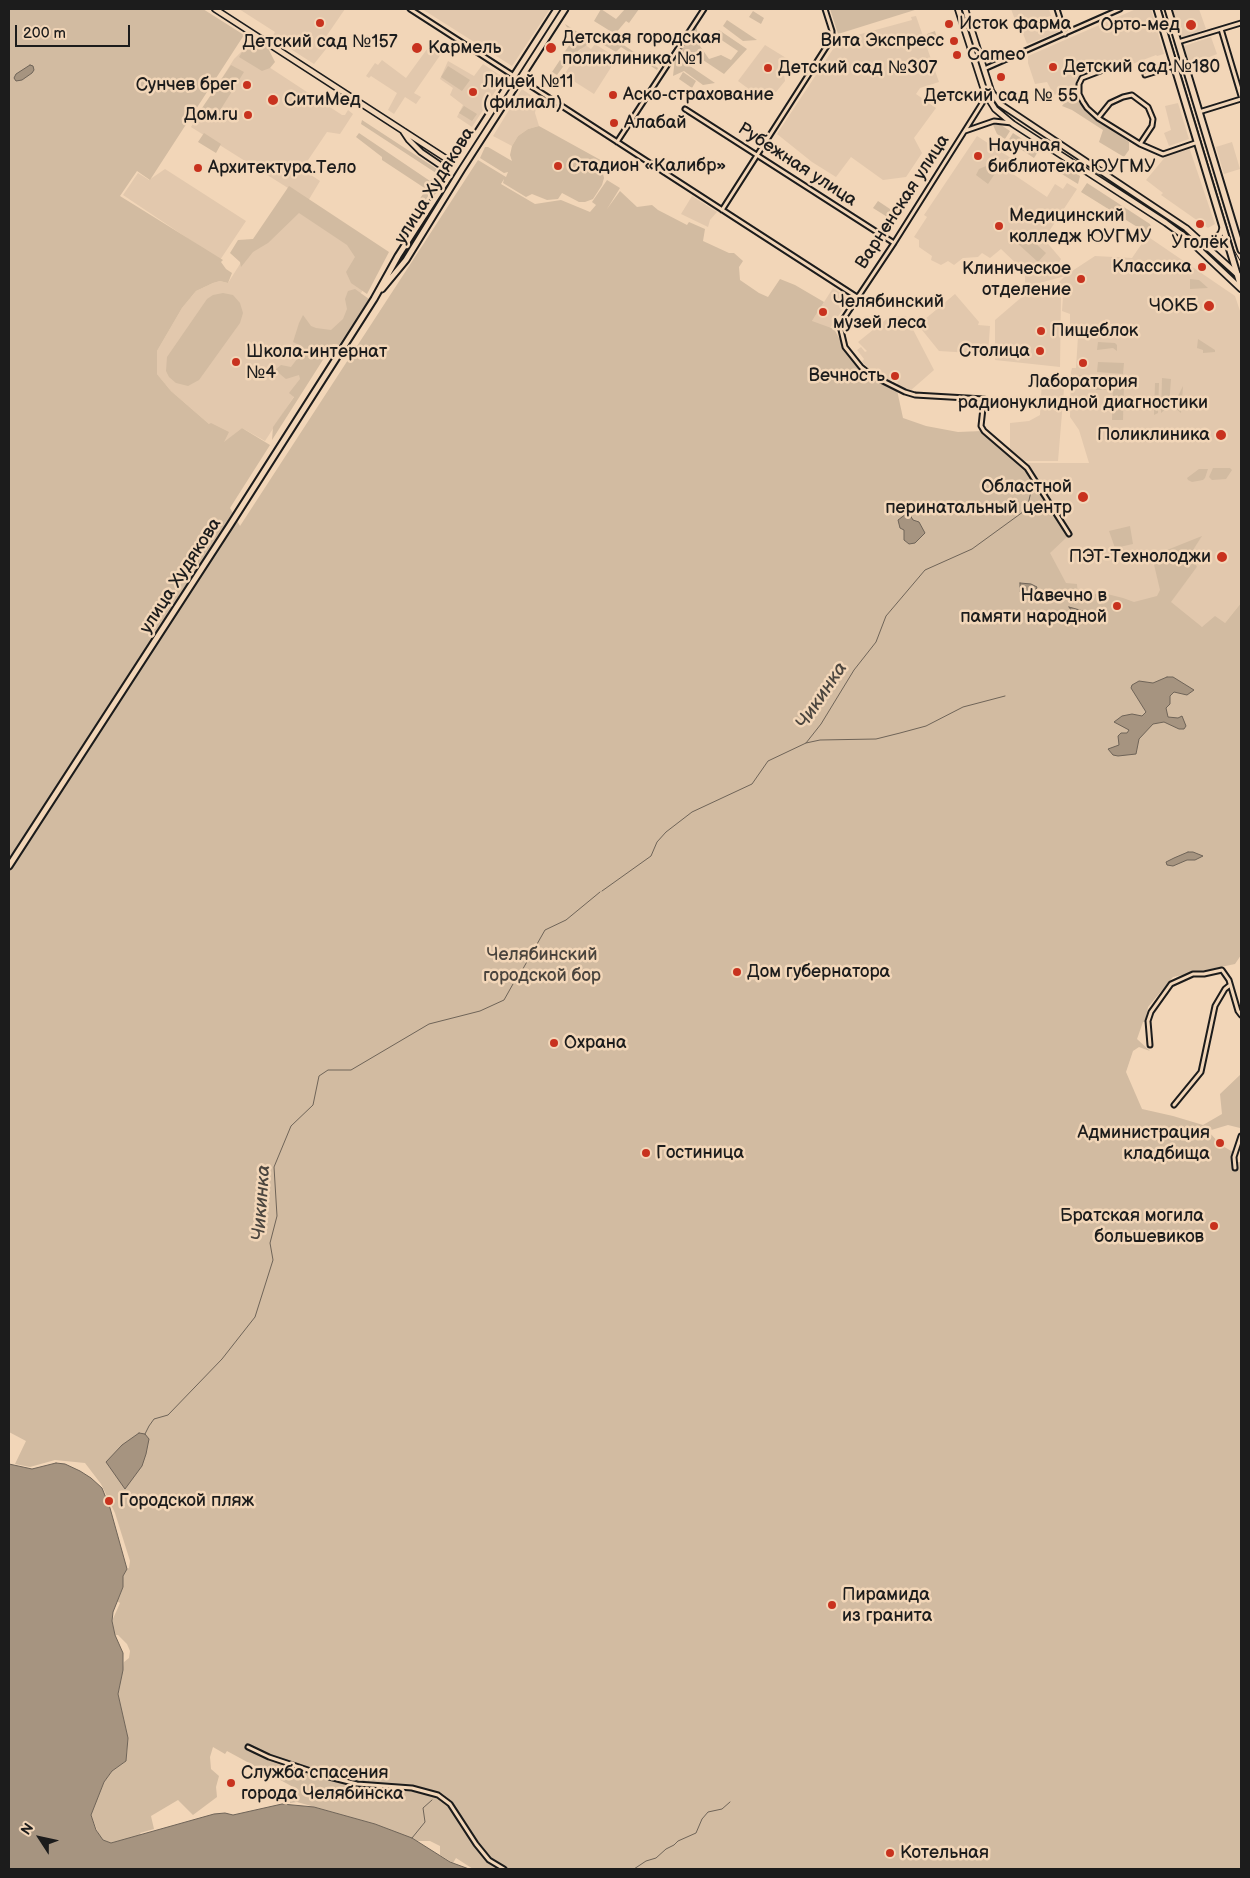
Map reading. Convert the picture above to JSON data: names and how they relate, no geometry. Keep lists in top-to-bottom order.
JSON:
{
  "streets": {
    "main road": ["улица Худякова"],
    "street": ["Рубежная улица", "Варненская улица"]
  },
  "crossings": [
    ["Рубежная улица", "Варненская улица"]
  ],
  "water": ["Чикинка"],
  "parks": ["Челябинский городской бор"],
  "places": [
    "Детский сад №157",
    "Исток фарма",
    "Орто-мед",
    "Вита Экспресс",
    "Кармель",
    "Детская городская поликлиника №1",
    "Cameo",
    "Детский сад №180",
    "Детский сад №307",
    "Детский сад № 55",
    "Сунчев брег",
    "Лицей №11 (филиал)",
    "Аско-страхование",
    "СитиМед",
    "Дом.ru",
    "Алабай",
    "Научная библиотека ЮУГМУ",
    "Стадион «Калибр»",
    "Архитектура.Тело",
    "Уголёк",
    "Медицинский колледж ЮУГМУ",
    "Классика",
    "Клиническое отделение",
    "ЧОКБ",
    "Челябинский музей леса",
    "Пищеблок",
    "Столица",
    "Школа-интернат №4",
    "Лаборатория радионуклидной диагностики",
    "Вечность",
    "Поликлиника",
    "Областной перинатальный центр",
    "ПЭТ-Технолоджи",
    "Навечно в памяти народной",
    "Дом губернатора",
    "Охрана",
    "Администрация кладбища",
    "Гостиница",
    "Братская могила большевиков",
    "Городской пляж",
    "Пирамида из гранита",
    "Служба спасения города Челябинска",
    "Котельная"
  ],
  "scale_bar": "200 m",
  "north": "top left"
}
